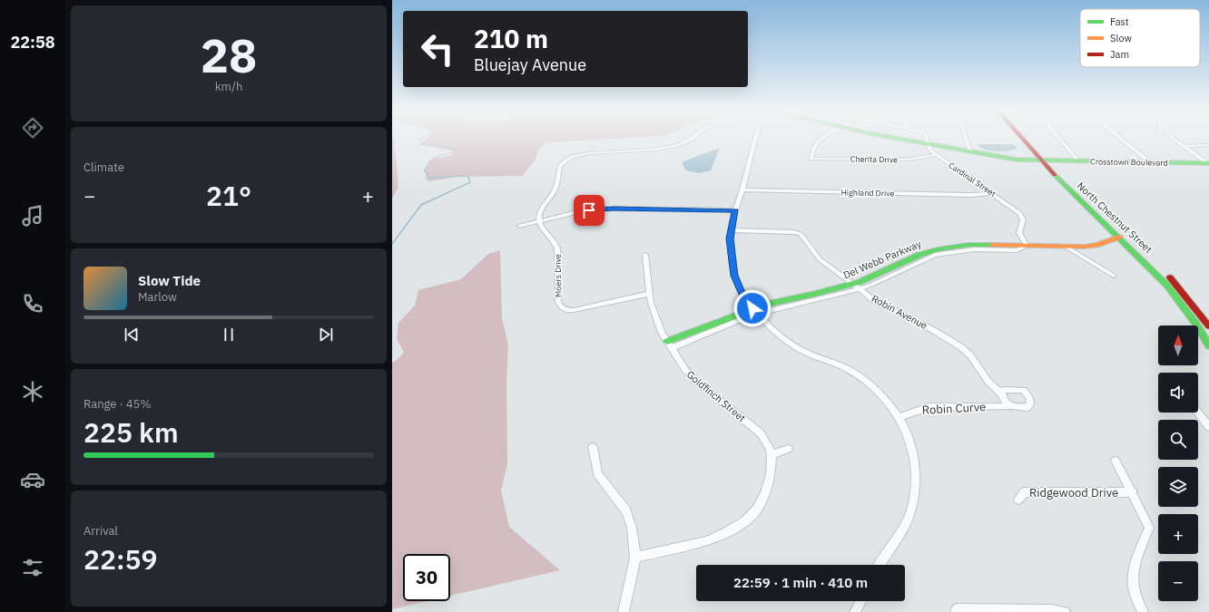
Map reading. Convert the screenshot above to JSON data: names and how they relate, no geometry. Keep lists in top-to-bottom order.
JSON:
{
  "streets": {
    "street": [
      "Cherita Drive",
      "Crosstown Boulevard",
      "Cardinal Street",
      "Highland Drive",
      "North Chestnut Street",
      "Del Webb Parkway",
      "Moers Drive",
      "Robin Avenue",
      "Goldfinch Street",
      "Robin Curve",
      "Ridgewood Drive"
    ]
  },
  "crossings": [
    ["Cherita Drive", "Cardinal Street"],
    ["Crosstown Boulevard", "Cardinal Street"],
    ["Crosstown Boulevard", "North Chestnut Street"],
    ["Cardinal Street", "Highland Drive"],
    ["Cardinal Street", "Del Webb Parkway"],
    ["North Chestnut Street", "Del Webb Parkway"],
    ["Del Webb Parkway", "Robin Avenue"],
    ["Del Webb Parkway", "Goldfinch Street"],
    ["Moers Drive", "Goldfinch Street"],
    ["Robin Avenue", "Robin Curve"]
  ],
  "legend": ["Fast", "Slow", "Jam"],
  "north": "top",
  "page": {
    "tabs": "22:58",
    "tile": [
      ["28", "km/h"],
      "Climate",
      ["Range · 45%", "225 km"],
      ["Arrival", "22:59"]
    ],
    "turn": ["210 m", "Bluejay Avenue"],
    "heat": ["−", "21°", "+"],
    "song": ["Slow Tide", "Marlow"],
    "map_buttons": ["+", "−"],
    "limit": "30",
    "trip": "22:59 · 1 min · 410 m"
  }
}
